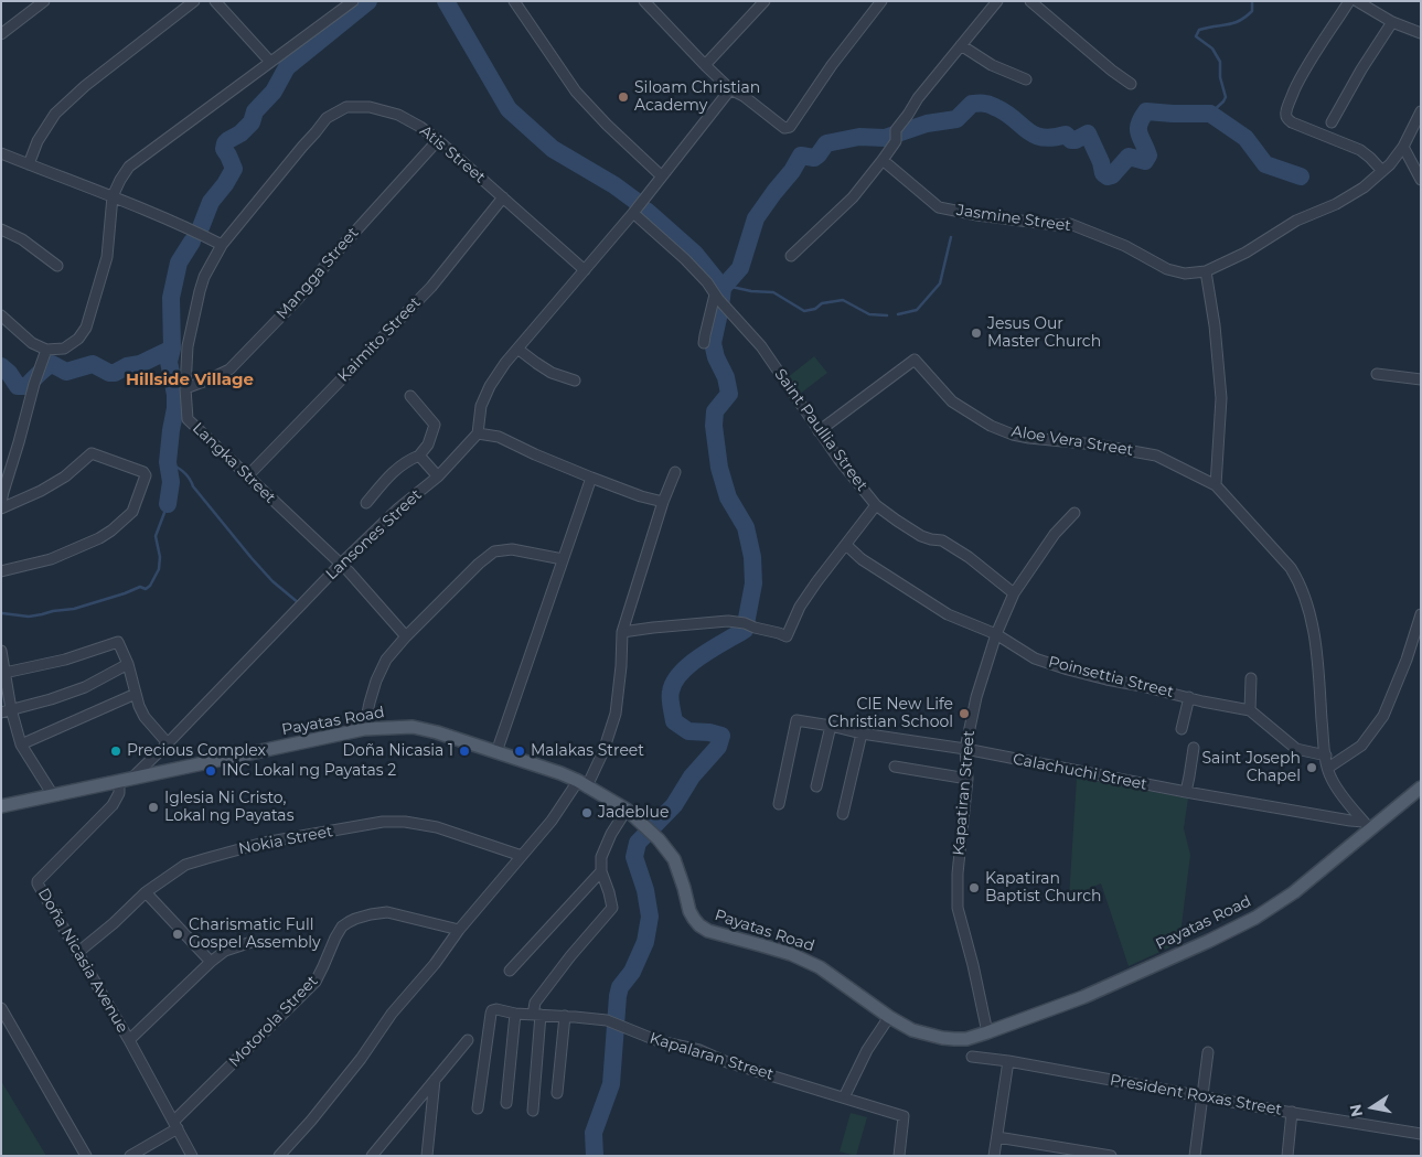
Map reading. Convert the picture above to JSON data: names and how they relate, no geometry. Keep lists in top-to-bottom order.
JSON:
{
  "streets": {
    "main road": ["Payatas Road"],
    "street": [
      "Atis Street",
      "Jasmine Street",
      "Mangga Street",
      "Kaimito Street",
      "Saint Paullia Street",
      "Aloe Vera Street",
      "Langka Street",
      "Lansones Street",
      "Poinsettia Street",
      "Calachuchi Street",
      "Kapatiran Street",
      "Nokia Street",
      "Doña Nicasia Avenue",
      "Motorola Street",
      "Kapalaran Street",
      "President Roxas Street"
    ]
  },
  "crossings": [
    ["Atis Street", "Mangga Street"],
    ["Atis Street", "Kaimito Street"],
    ["Atis Street", "Langka Street"],
    ["Mangga Street", "Langka Street"],
    ["Kaimito Street", "Langka Street"],
    ["Saint Paullia Street", "Aloe Vera Street"],
    ["Saint Paullia Street", "Kapatiran Street"],
    ["Langka Street", "Lansones Street"],
    ["Lansones Street", "Payatas Road"],
    ["Lansones Street", "Doña Nicasia Avenue"],
    ["Poinsettia Street", "Kapatiran Street"],
    ["Payatas Road", "Calachuchi Street"],
    ["Payatas Road", "Kapatiran Street"],
    ["Payatas Road", "Doña Nicasia Avenue"],
    ["Calachuchi Street", "Kapatiran Street"],
    ["Nokia Street", "Doña Nicasia Avenue"],
    ["Doña Nicasia Avenue", "Motorola Street"]
  ],
  "districts": ["Hillside Village"],
  "places": [
    "Siloam Christian Academy",
    "Jesus Our Master Church",
    "ClE New Life Christian School",
    "Precious Complex",
    "Doña Nicasia 1",
    "Malakas Street",
    "Saint Joseph Chapel",
    "INC Lokal ng Payatas 2",
    "Iglesia Ni Cristo, Lokal ng Payatas",
    "Jadeblue",
    "Kapatiran Baptist Church",
    "Charismatic Full Gospel Assembly"
  ],
  "north": "left"
}
